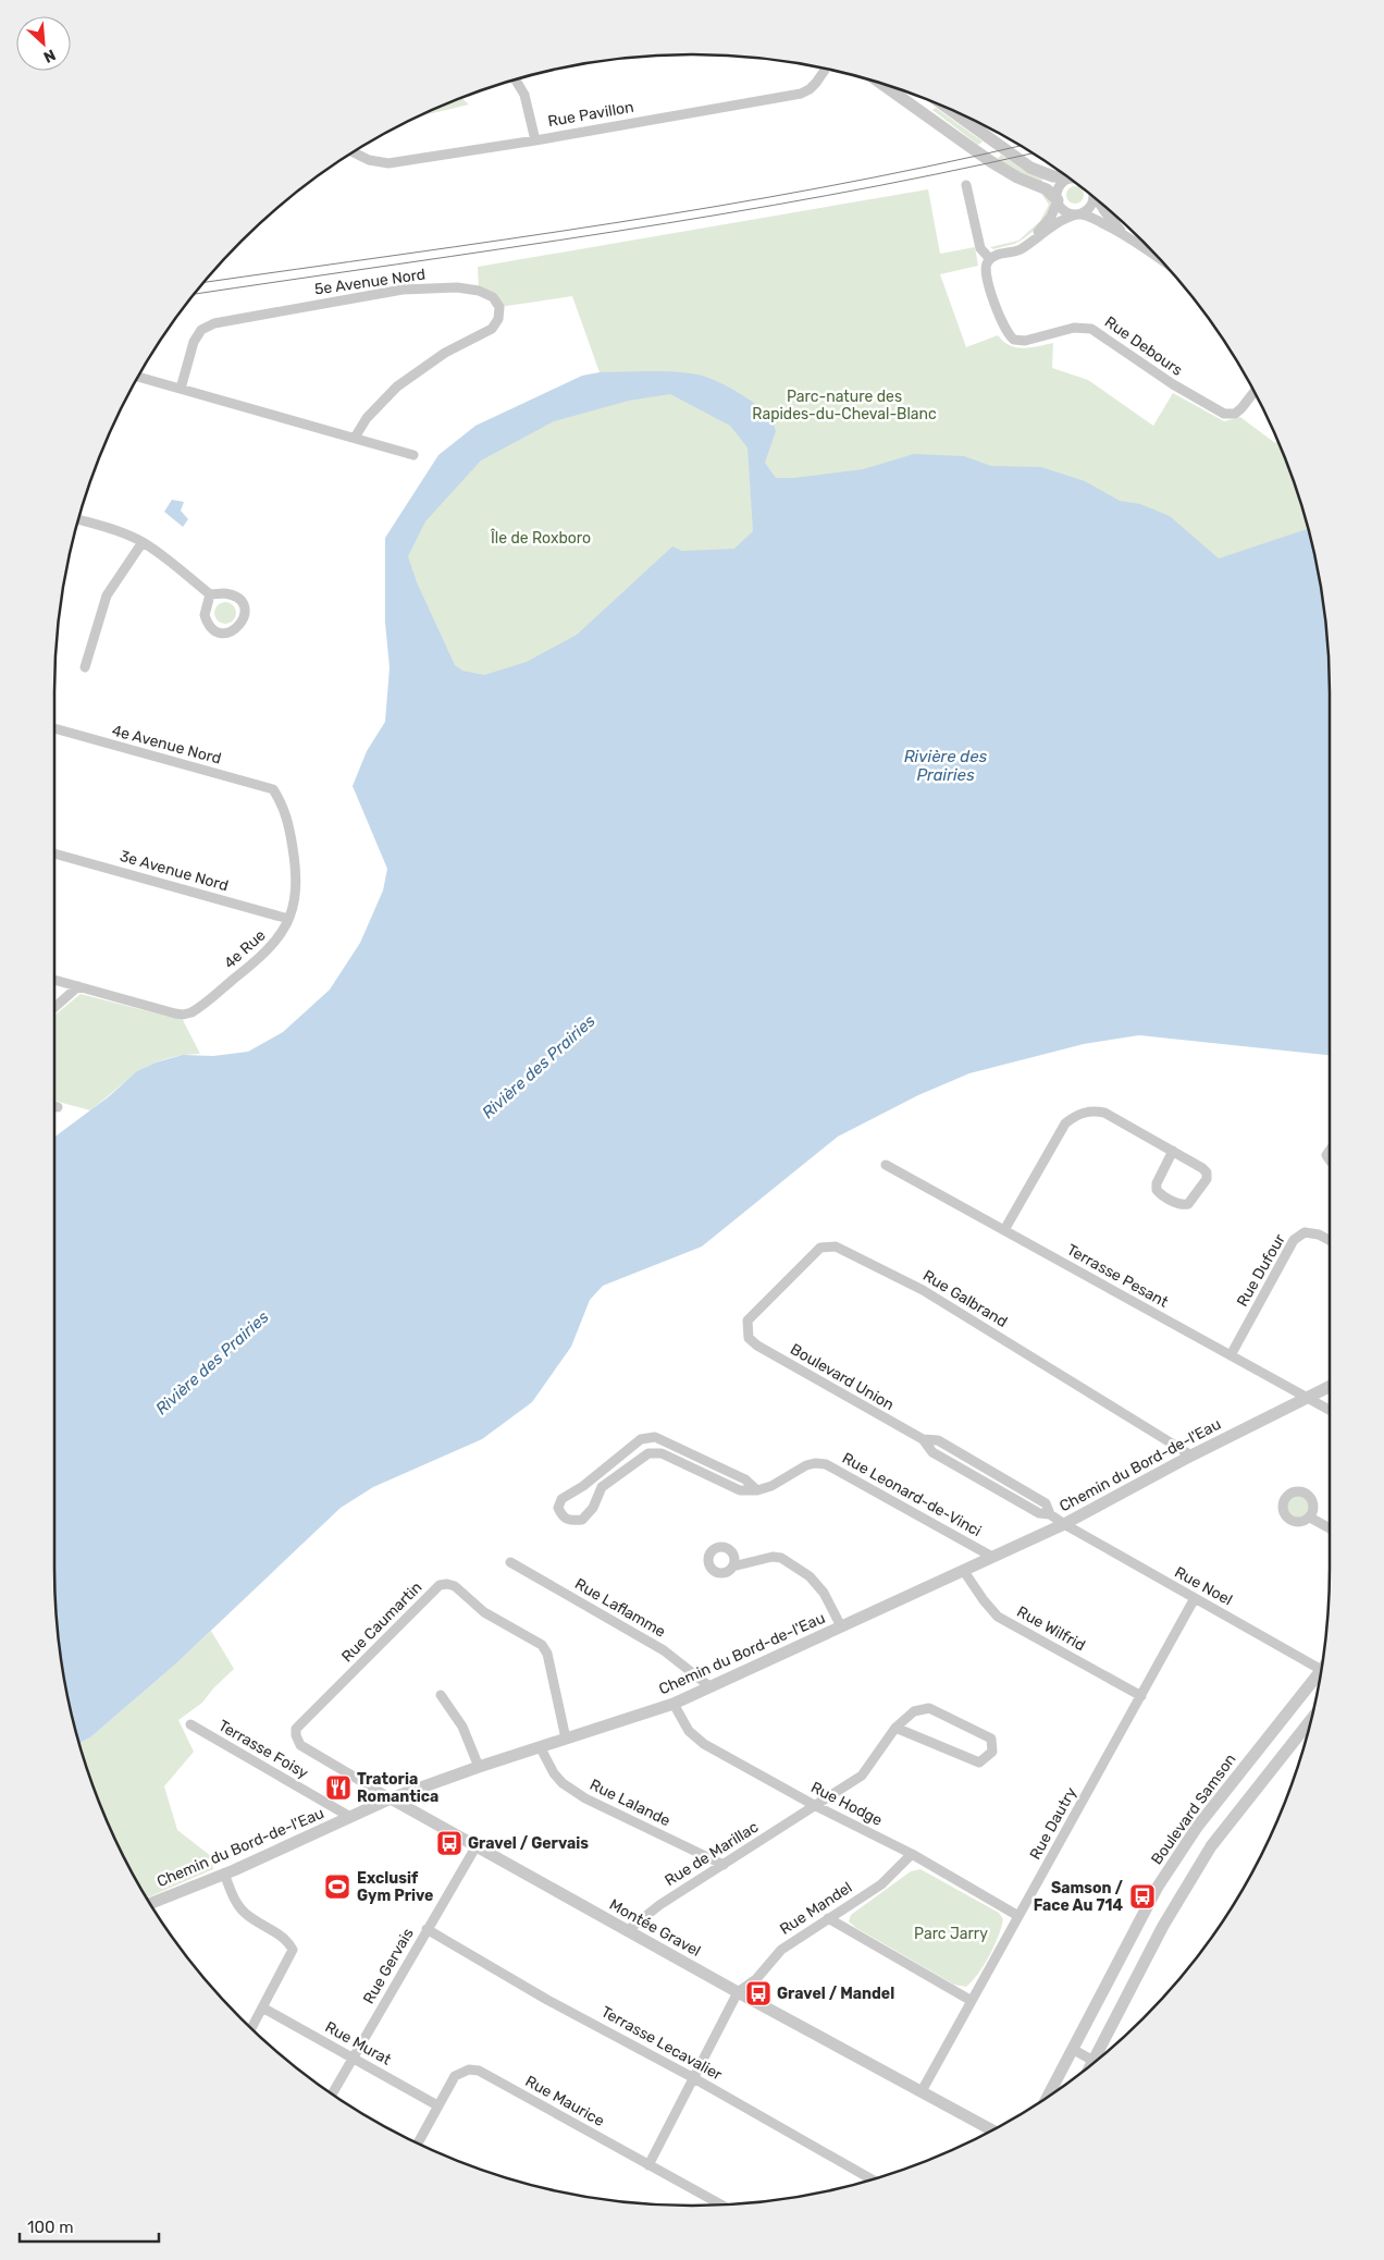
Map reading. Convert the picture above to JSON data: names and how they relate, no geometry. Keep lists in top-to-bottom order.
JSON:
{
  "streets": {
    "street": [
      "Rue Pavillon",
      "5e Avenue Nord",
      "Rue Debours",
      "4e Avenue Nord",
      "3e Avenue Nord",
      "4e Rue",
      "Rue Dufour",
      "Terrasse Pesant",
      "Rue Galbrand",
      "Boulevard Union",
      "Chemin du Bord-de-l'Eau",
      "Rue Leonard-de-Vinci",
      "Rue Noel",
      "Rue Laflamme",
      "Rue Caumartin",
      "Rue Wilfrid",
      "Terrasse Foisy",
      "Rue Lalande",
      "Rue Hodge",
      "Boulevard Samson",
      "Rue Dautry",
      "Rue de Marillac",
      "Rue Mandel",
      "Montée Gravel",
      "Rue Gervais",
      "Rue Murat",
      "Terrasse Lecavalier",
      "Rue Maurice"
    ]
  },
  "crossings": [
    ["4e Avenue Nord", "4e Rue"],
    ["3e Avenue Nord", "4e Rue"],
    ["Rue Dufour", "Terrasse Pesant"],
    ["Terrasse Pesant", "Chemin du Bord-de-l'Eau"],
    ["Rue Galbrand", "Boulevard Union"],
    ["Rue Galbrand", "Chemin du Bord-de-l'Eau"],
    ["Boulevard Union", "Chemin du Bord-de-l'Eau"],
    ["Boulevard Union", "Rue Noel"],
    ["Chemin du Bord-de-l'Eau", "Rue Leonard-de-Vinci"],
    ["Chemin du Bord-de-l'Eau", "Rue Noel"],
    ["Chemin du Bord-de-l'Eau", "Rue Laflamme"],
    ["Chemin du Bord-de-l'Eau", "Rue Caumartin"],
    ["Chemin du Bord-de-l'Eau", "Rue Wilfrid"],
    ["Chemin du Bord-de-l'Eau", "Terrasse Foisy"],
    ["Chemin du Bord-de-l'Eau", "Rue Lalande"],
    ["Chemin du Bord-de-l'Eau", "Rue Hodge"],
    ["Chemin du Bord-de-l'Eau", "Montée Gravel"],
    ["Rue Noel", "Rue Dautry"],
    ["Rue Caumartin", "Montée Gravel"],
    ["Rue Wilfrid", "Rue Dautry"],
    ["Rue Lalande", "Rue de Marillac"],
    ["Rue Hodge", "Rue Dautry"],
    ["Rue Hodge", "Rue de Marillac"],
    ["Rue Hodge", "Rue Mandel"],
    ["Rue Dautry", "Montée Gravel"],
    ["Rue de Marillac", "Montée Gravel"],
    ["Rue Mandel", "Montée Gravel"],
    ["Rue Mandel", "Terrasse Lecavalier"],
    ["Rue Mandel", "Rue Maurice"],
    ["Montée Gravel", "Rue Gervais"],
    ["Rue Gervais", "Rue Murat"],
    ["Rue Gervais", "Terrasse Lecavalier"],
    ["Rue Murat", "Rue Maurice"]
  ],
  "water": ["Rivière des Prairies"],
  "parks": ["Parc-nature des Rapides-du-Cheval-Blanc", "Île de Roxboro", "Parc Jarry"],
  "places": {
    "restaurant": ["Tratoria Romantica"],
    "bus stop": ["Gravel / Gervais", "Samson / Face Au 714", "Gravel / Mandel"],
    "sports": ["Exclusif Gym Prive"]
  },
  "scale_bar": "100 m",
  "north": "bottom right"
}
